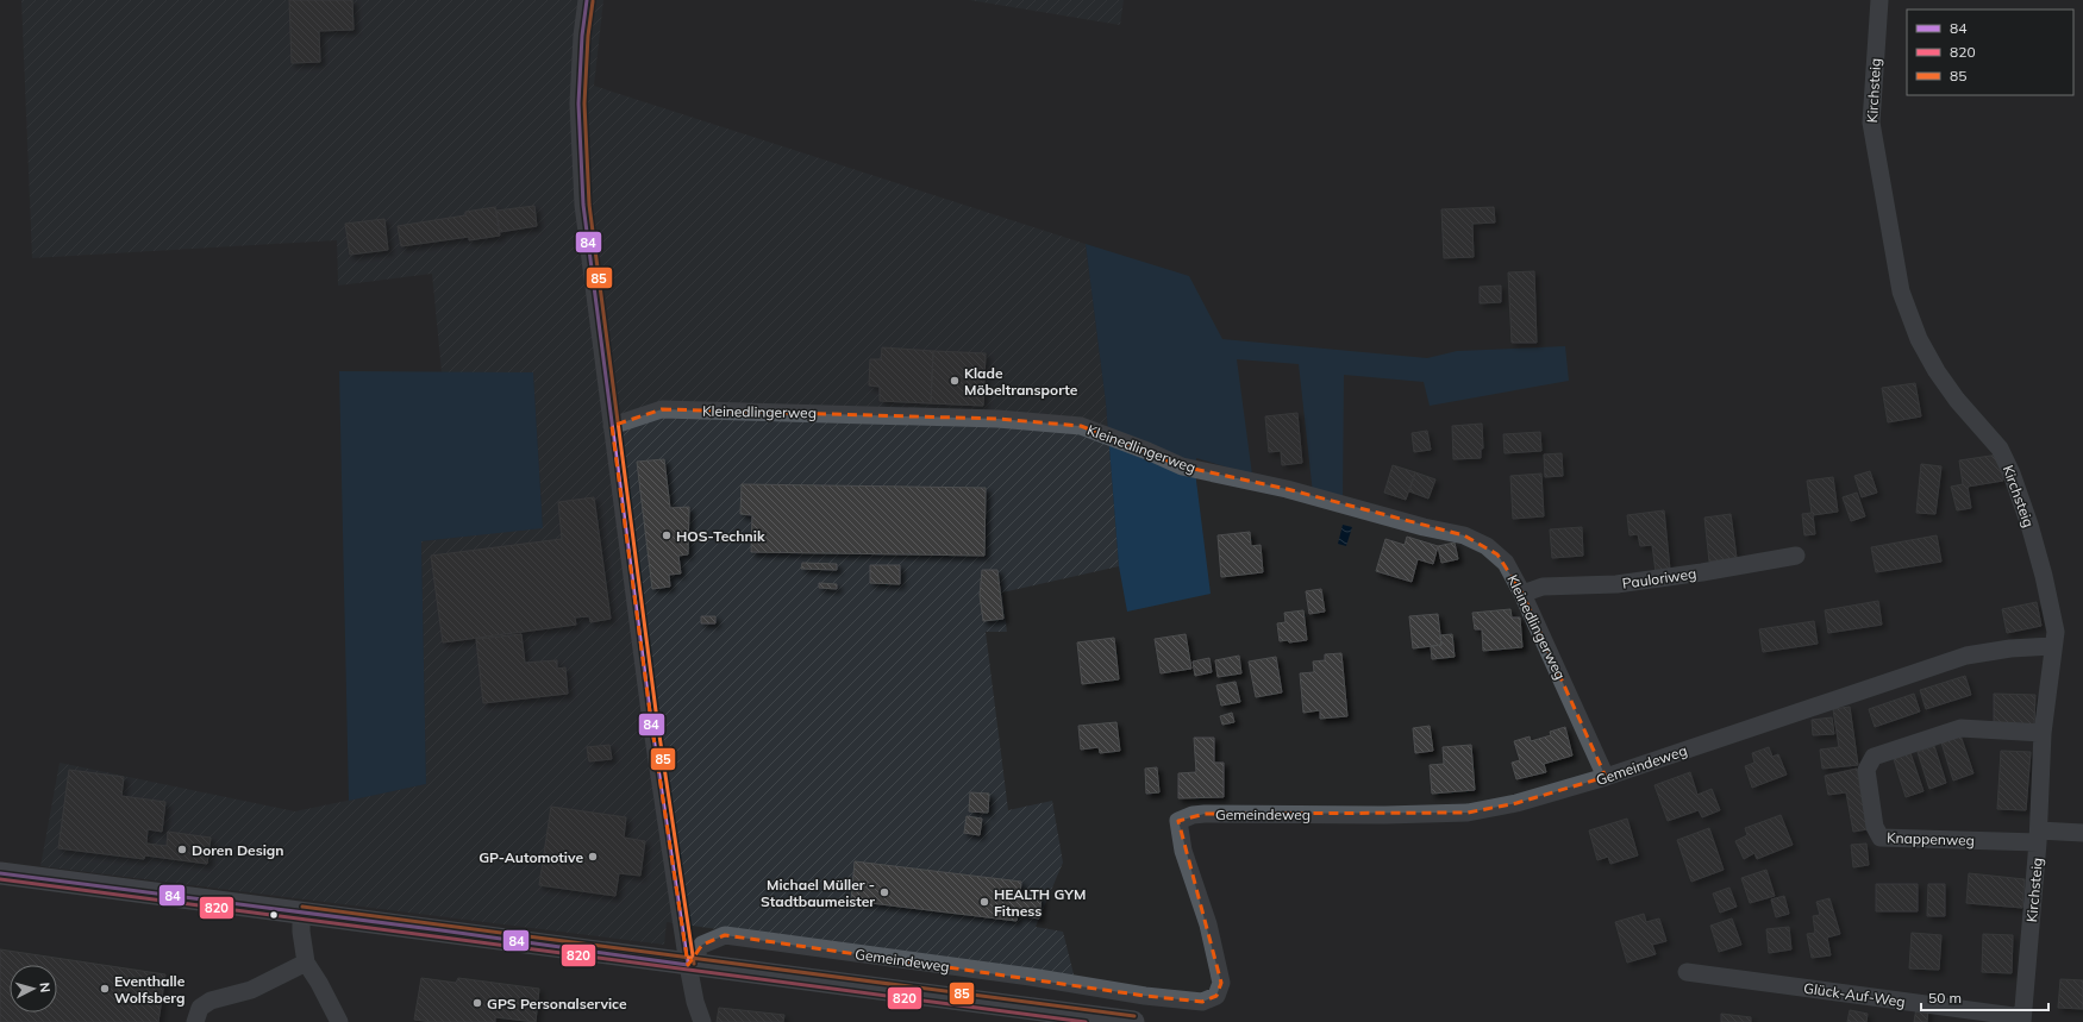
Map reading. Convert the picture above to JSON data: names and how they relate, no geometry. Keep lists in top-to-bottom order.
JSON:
{
  "streets": {
    "street": [
      "Kirchsteig",
      "Kleinedlingerweg",
      "Pauloriweg",
      "Gemeindeweg",
      "Knappenweg",
      "Glück-Auf-Weg"
    ]
  },
  "crossings": [
    ["Kirchsteig", "Gemeindeweg"],
    ["Kirchsteig", "Knappenweg"],
    ["Kirchsteig", "Glück-Auf-Weg"],
    ["Kleinedlingerweg", "Pauloriweg"],
    ["Kleinedlingerweg", "Gemeindeweg"]
  ],
  "places": [
    "Klade Möbeltransporte",
    "HOS-Technik",
    "Doren Design",
    "GP-Automotive",
    "Michael Müller - Stadtbaumeister",
    "HEALTH GYM Fitness",
    "Eventhalle Wolfsberg",
    "GPS Personalservice"
  ],
  "lines": ["transit line 84", "transit line 85", "transit line 820"],
  "legend": ["84", "820", "85"],
  "scale_bar": "50 m",
  "north": "right"
}
